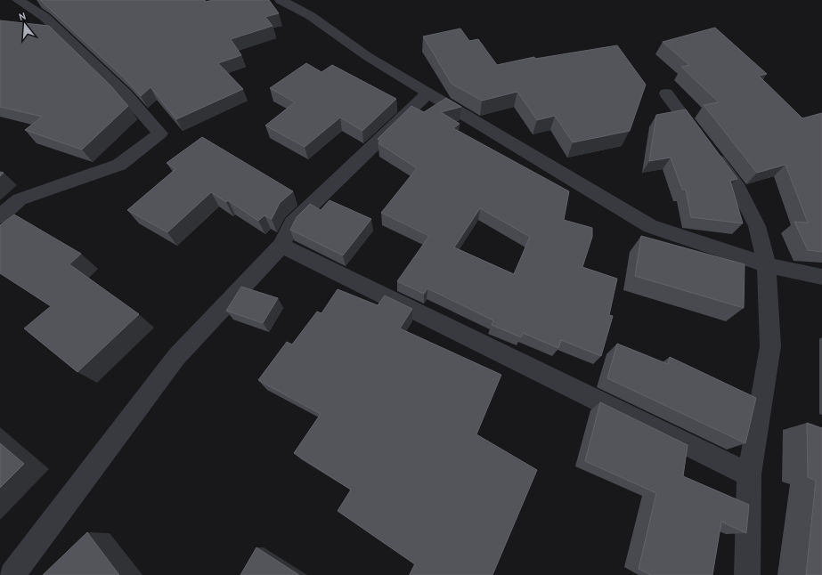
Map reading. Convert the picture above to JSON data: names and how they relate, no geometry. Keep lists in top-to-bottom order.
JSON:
{
  "north": "top"
}
